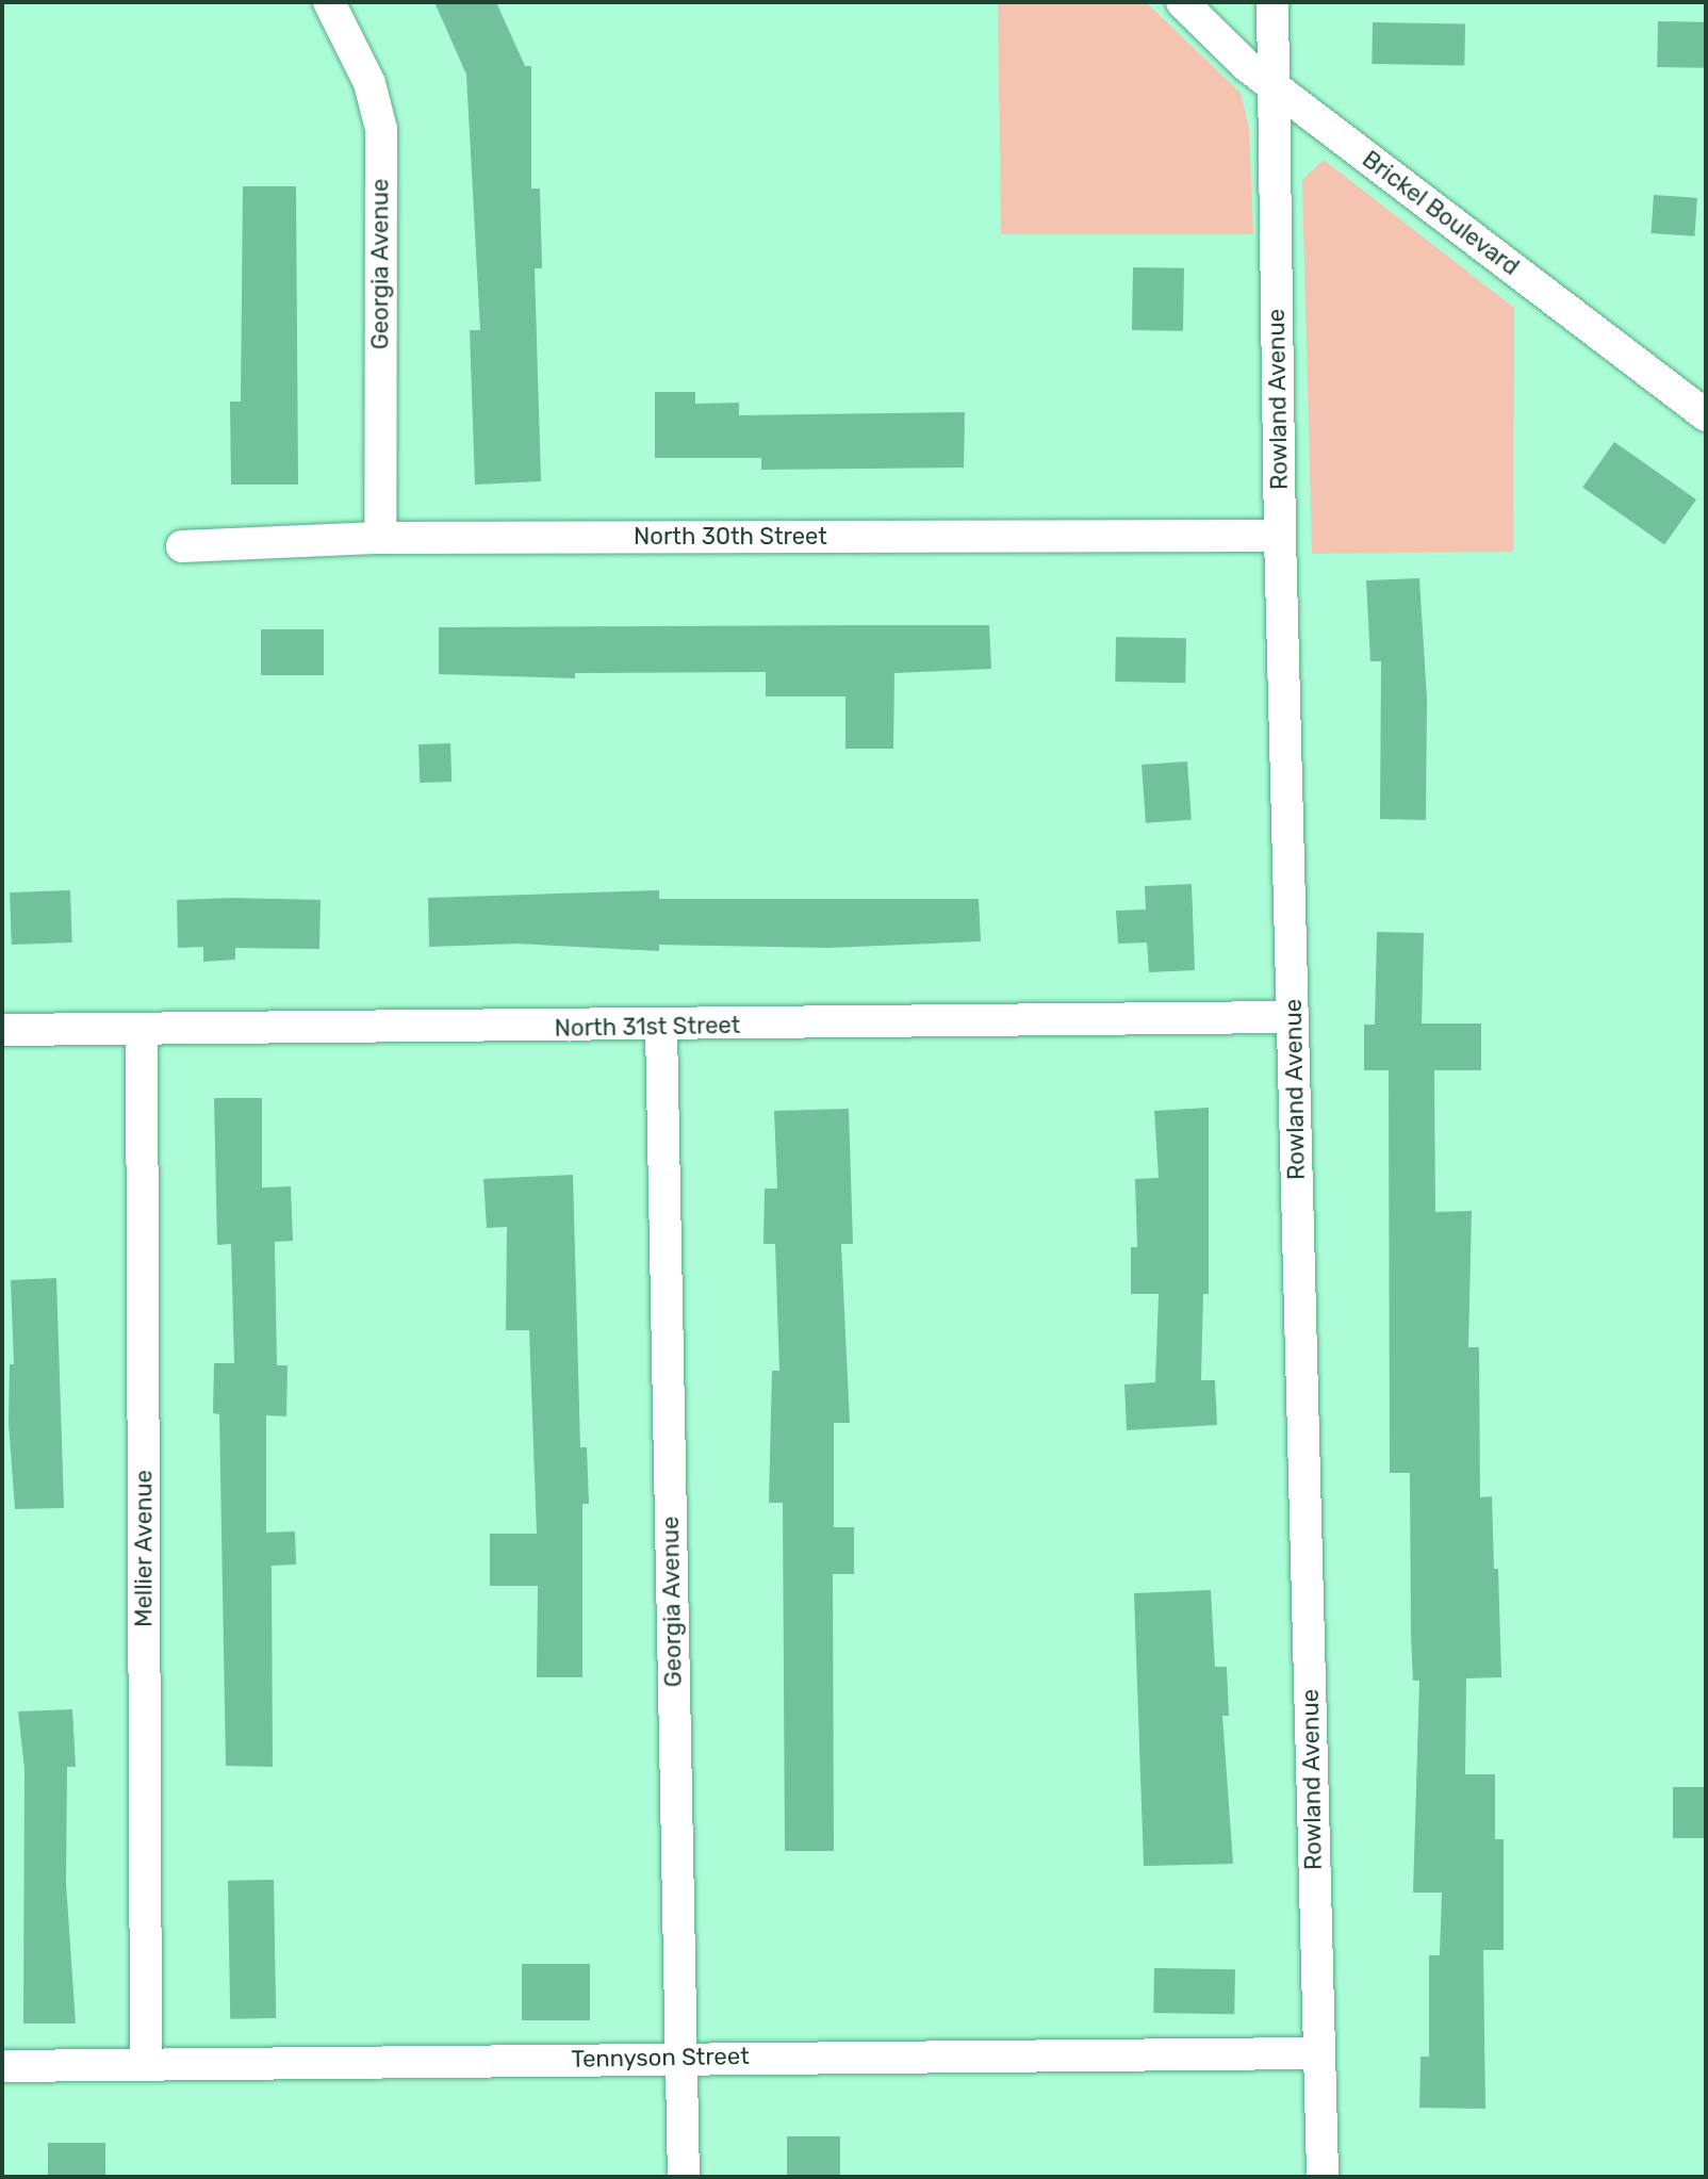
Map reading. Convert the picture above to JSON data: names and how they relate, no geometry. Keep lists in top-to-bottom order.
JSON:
{
  "streets": {
    "street": [
      "Brickel Boulevard",
      "Georgia Avenue",
      "Rowland Avenue",
      "North 30th Street",
      "North 31st Street",
      "Mellier Avenue",
      "Tennyson Street"
    ]
  },
  "crossings": [
    ["Brickel Boulevard", "Rowland Avenue"],
    ["Georgia Avenue", "North 30th Street"],
    ["Georgia Avenue", "North 31st Street"],
    ["Georgia Avenue", "Tennyson Street"],
    ["Rowland Avenue", "North 30th Street"],
    ["Rowland Avenue", "North 31st Street"],
    ["Rowland Avenue", "Tennyson Street"],
    ["North 31st Street", "Mellier Avenue"],
    ["Mellier Avenue", "Tennyson Street"]
  ]
}
